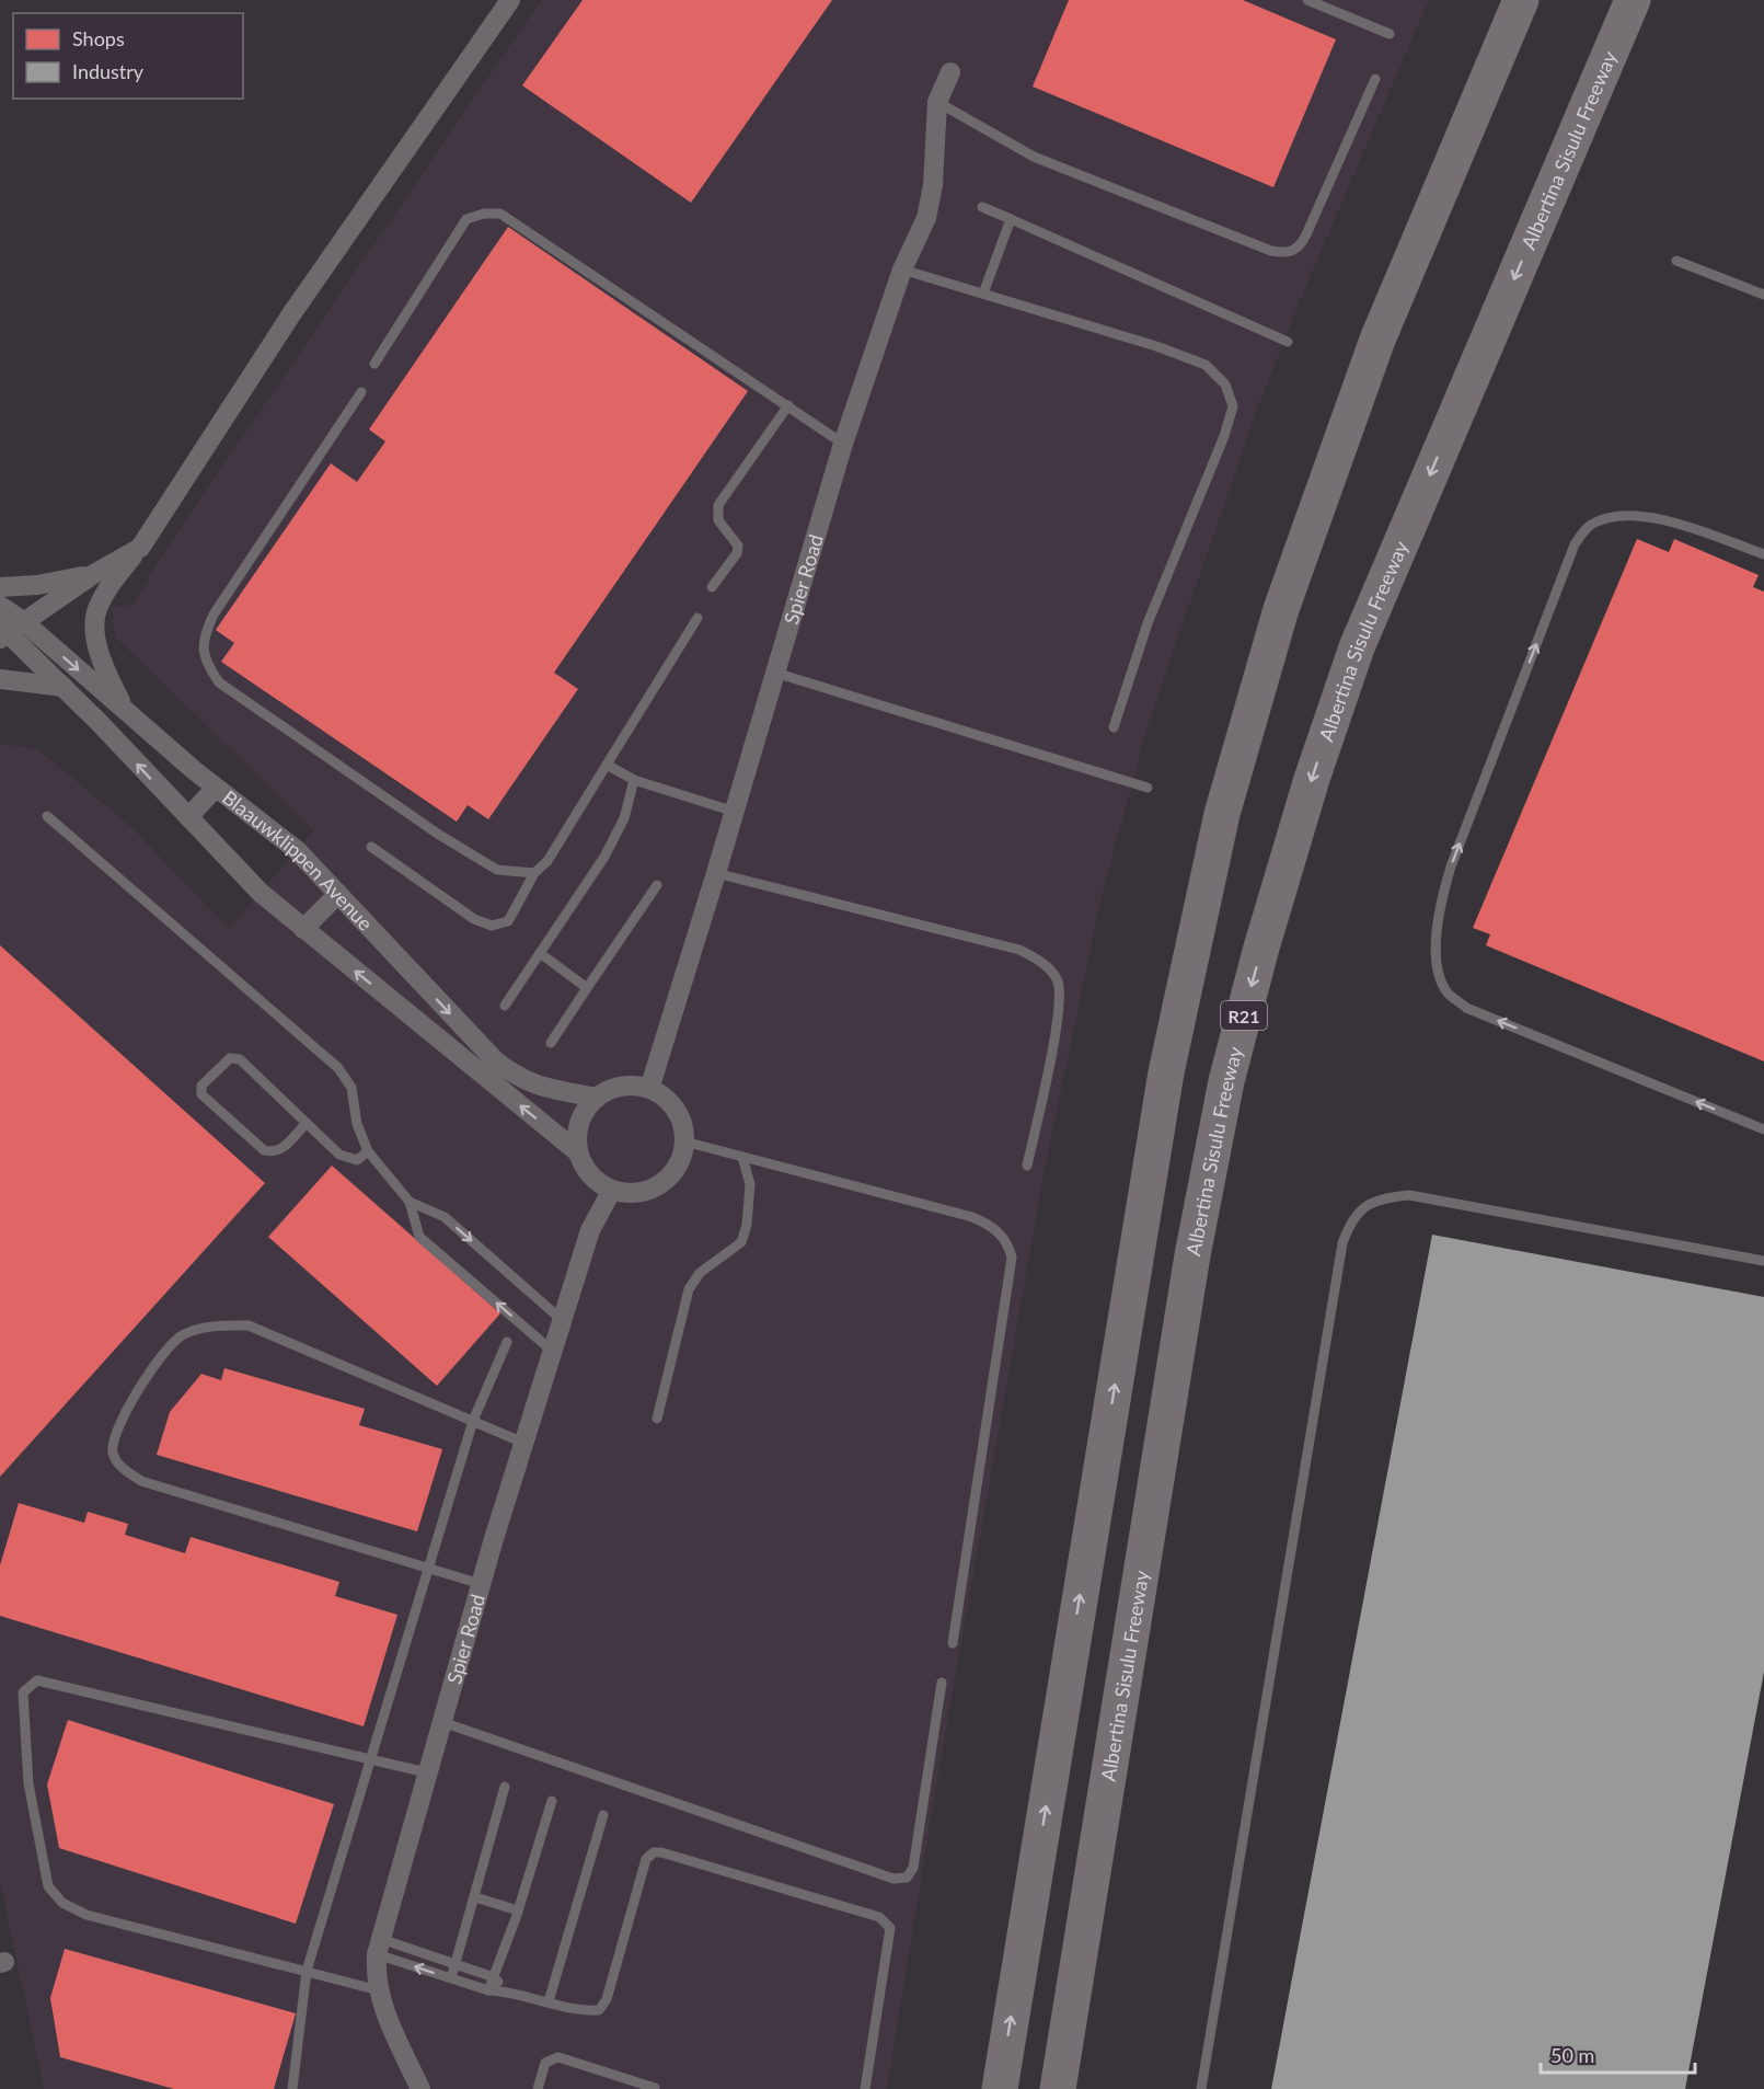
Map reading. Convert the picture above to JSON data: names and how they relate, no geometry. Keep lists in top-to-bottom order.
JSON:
{
  "streets": {
    "highway": ["Albertina Sisulu Freeway", "R21"],
    "street": ["Spier Road", "Blaauwklippen Avenue"]
  },
  "crossings": [
    ["Spier Road", "Blaauwklippen Avenue"]
  ],
  "legend": ["Shops", "Industry"],
  "scale_bar": "50 m"
}
